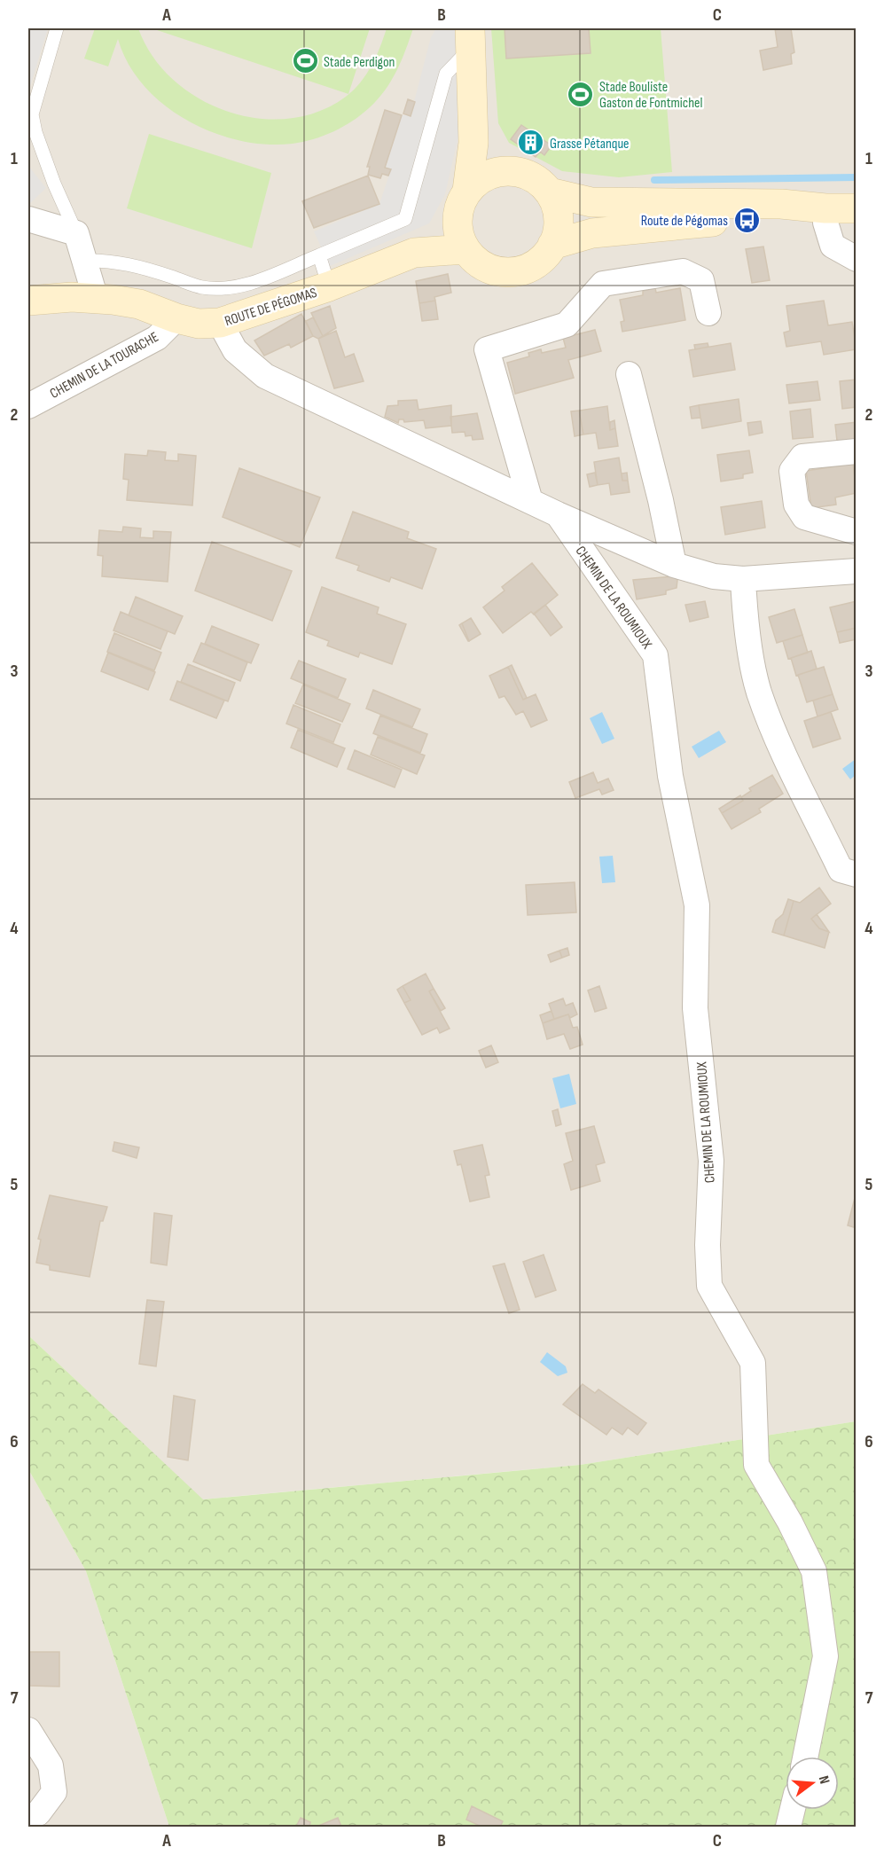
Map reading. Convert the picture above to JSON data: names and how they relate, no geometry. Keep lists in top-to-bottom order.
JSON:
{
  "streets": {
    "main road": ["ROUTE DE PÉGOMAS"],
    "street": ["CHEMIN DE LA TOURACHE", "CHEMIN DE LA ROUMIOUX"]
  },
  "crossings": [
    ["ROUTE DE PÉGOMAS", "CHEMIN DE LA TOURACHE"]
  ],
  "places": {
    "sports": ["Stade Perdigon", "Stade Bouliste Gaston de Fontmichel"],
    "building": ["Grasse Pétanque"],
    "bus stop": ["Route de Pégomas"]
  },
  "north": "right",
  "grid": {
    "columns": ["A", "B", "C"],
    "rows": [
      "1",
      "2",
      "3",
      "4",
      "5",
      "6",
      "7"
    ]
  }
}
